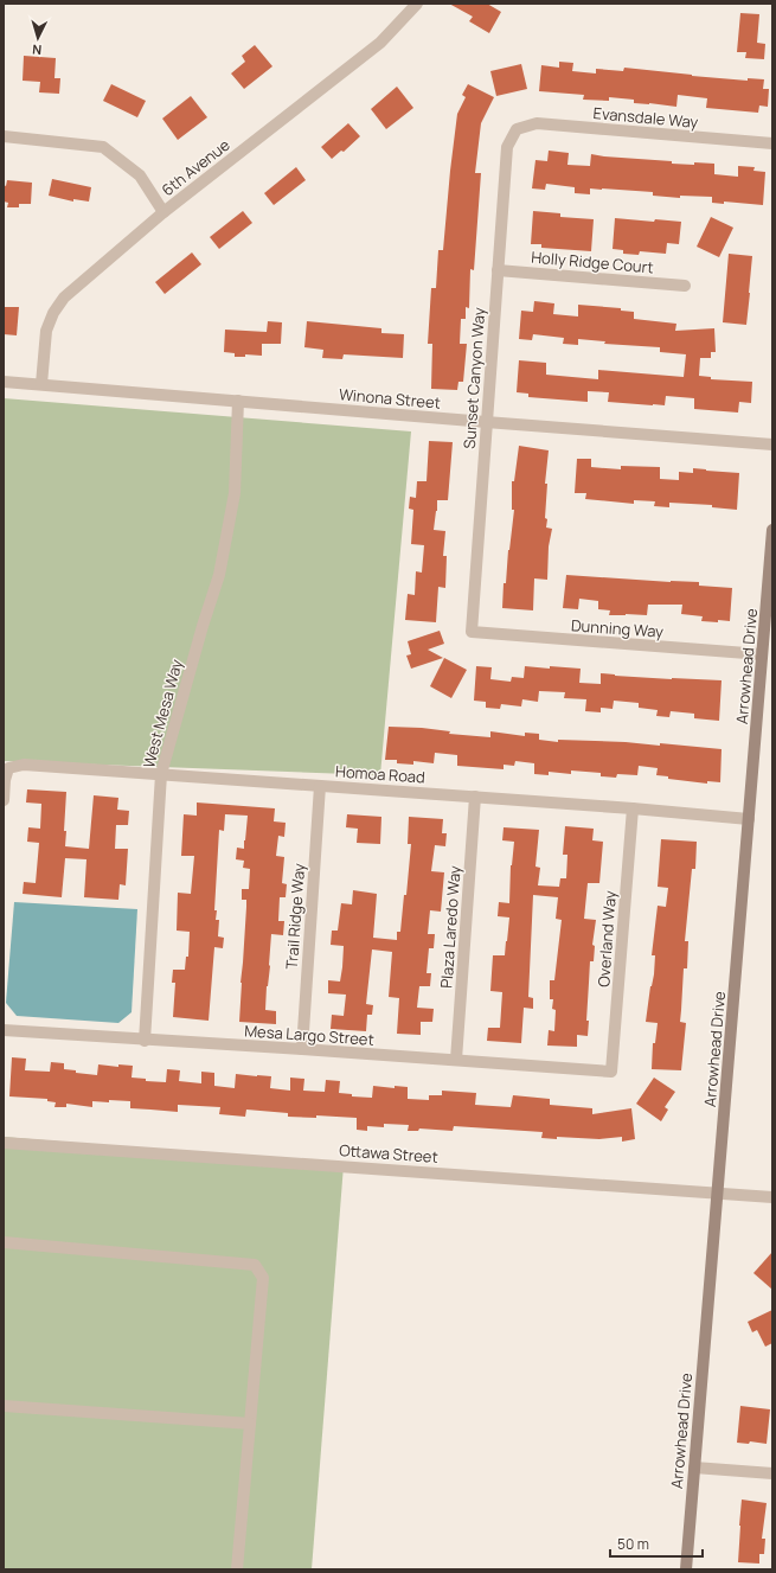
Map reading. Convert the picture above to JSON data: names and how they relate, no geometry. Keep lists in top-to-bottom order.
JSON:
{
  "streets": {
    "main road": ["Arrowhead Drive"],
    "street": [
      "Evansdale Way",
      "6th Avenue",
      "Holly Ridge Court",
      "Sunset Canyon Way",
      "Winona Street",
      "Dunning Way",
      "West Mesa Way",
      "Homoa Road",
      "Trail Ridge Way",
      "Plaza Laredo Way",
      "Overland Way",
      "Mesa Largo Street",
      "Ottawa Street"
    ]
  },
  "crossings": [
    ["Evansdale Way", "Sunset Canyon Way"],
    ["6th Avenue", "Winona Street"],
    ["Holly Ridge Court", "Sunset Canyon Way"],
    ["Sunset Canyon Way", "Winona Street"],
    ["Sunset Canyon Way", "Dunning Way"],
    ["Winona Street", "West Mesa Way"],
    ["Dunning Way", "Arrowhead Drive"],
    ["Arrowhead Drive", "Homoa Road"],
    ["Arrowhead Drive", "Ottawa Street"],
    ["West Mesa Way", "Homoa Road"],
    ["West Mesa Way", "Mesa Largo Street"],
    ["Homoa Road", "Trail Ridge Way"],
    ["Homoa Road", "Plaza Laredo Way"],
    ["Homoa Road", "Overland Way"],
    ["Trail Ridge Way", "Mesa Largo Street"],
    ["Plaza Laredo Way", "Mesa Largo Street"],
    ["Overland Way", "Mesa Largo Street"]
  ],
  "scale_bar": "50 m",
  "north": "bottom"
}
